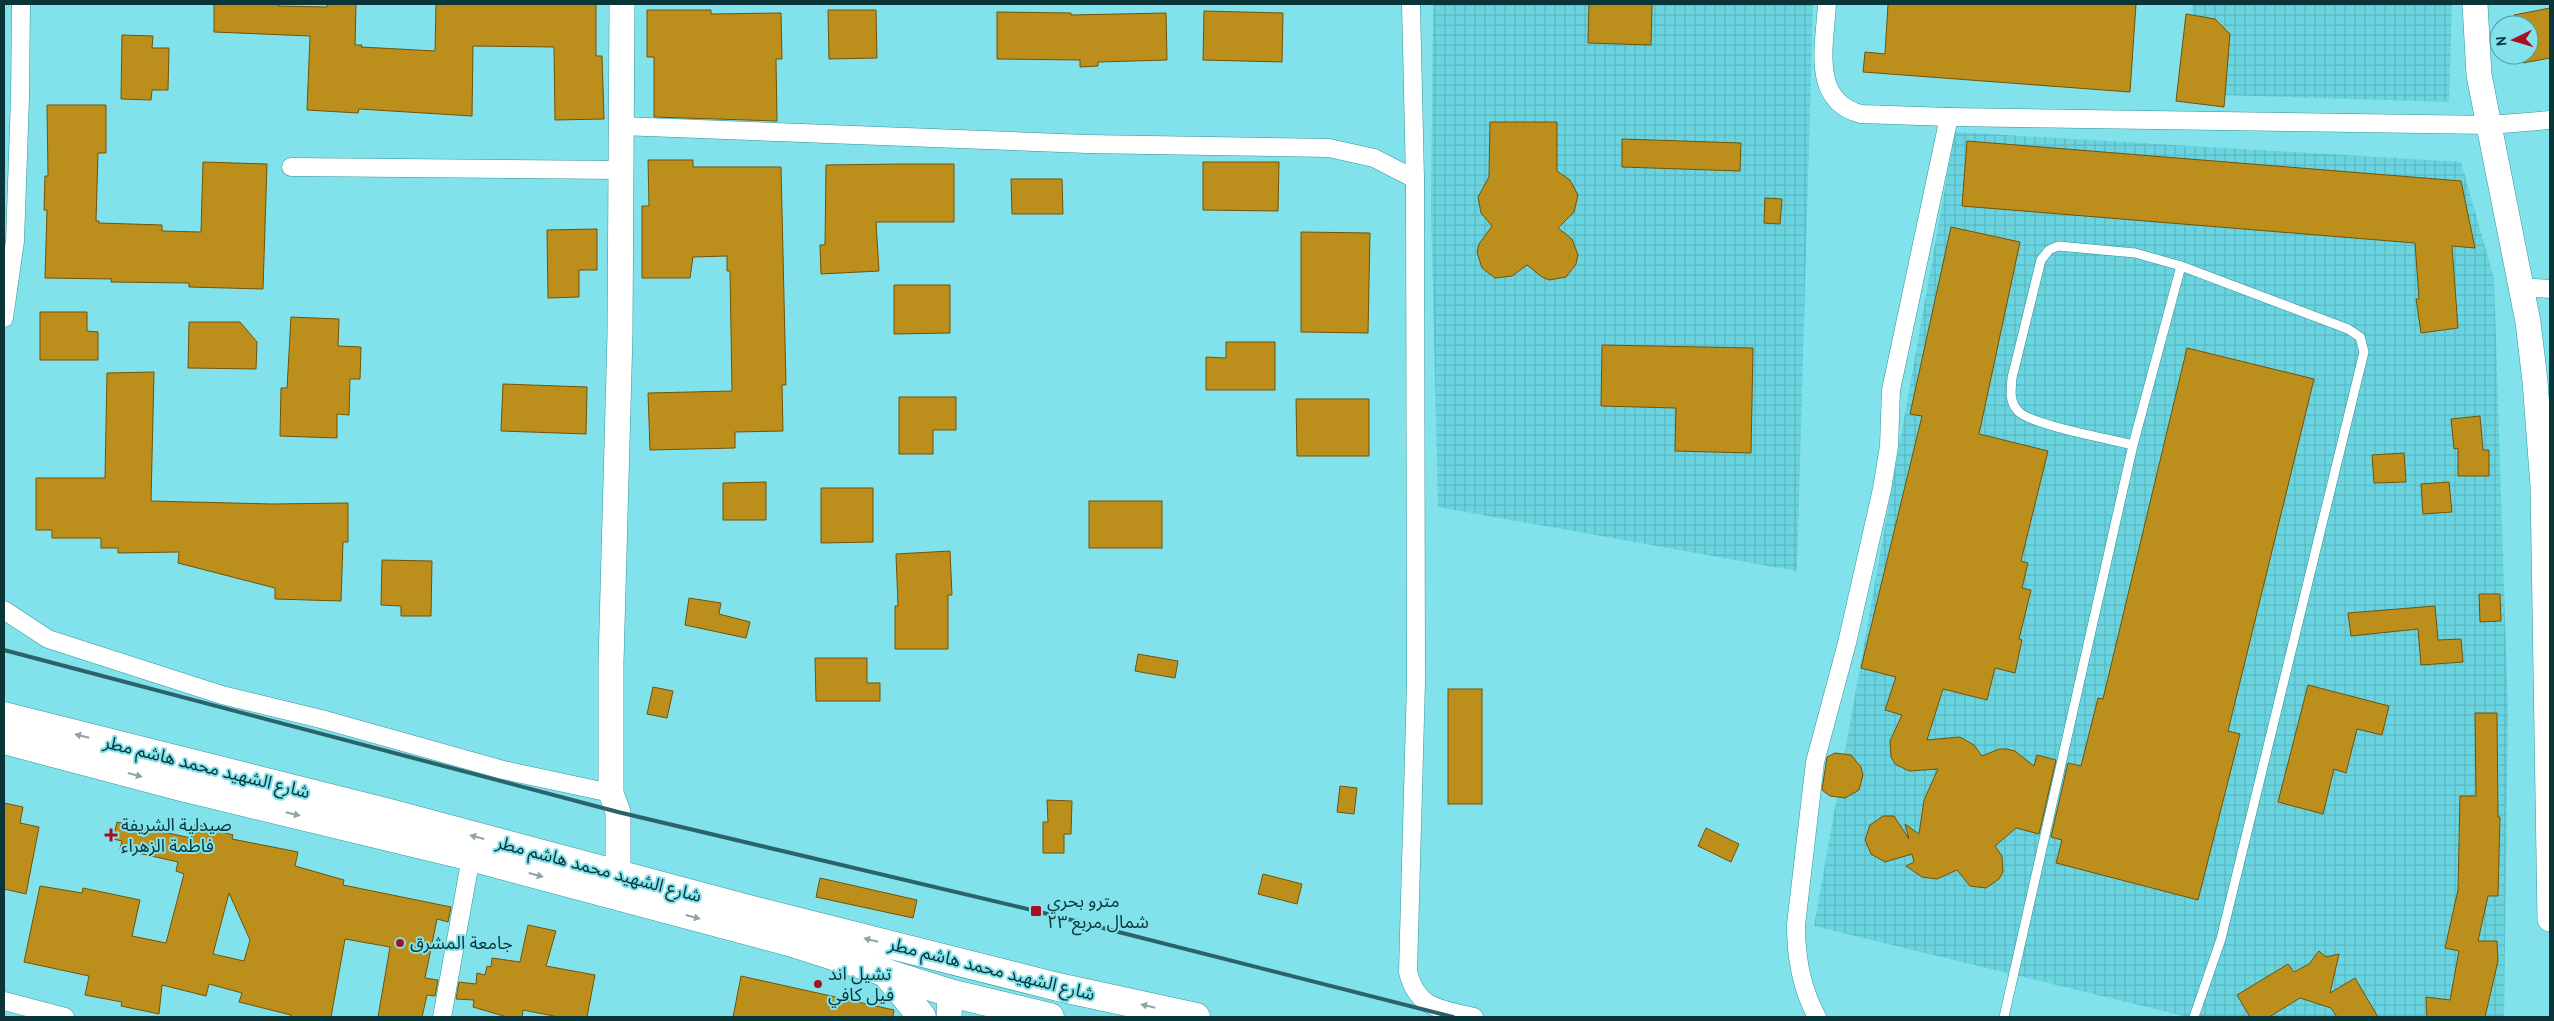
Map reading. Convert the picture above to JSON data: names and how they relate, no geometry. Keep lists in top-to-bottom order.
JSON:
{
  "streets": {
    "main road": ["شارع الشهيد محمد هاشم مطر"]
  },
  "places": {
    "health": ["صيدلية الشريفة فاطمة الزهراء"],
    "transit": ["مترو بحري شمال مربع ٢٣"],
    "other": ["جامعة المشرق", "تشيل اند فيل كافي"]
  },
  "north": "left"
}
